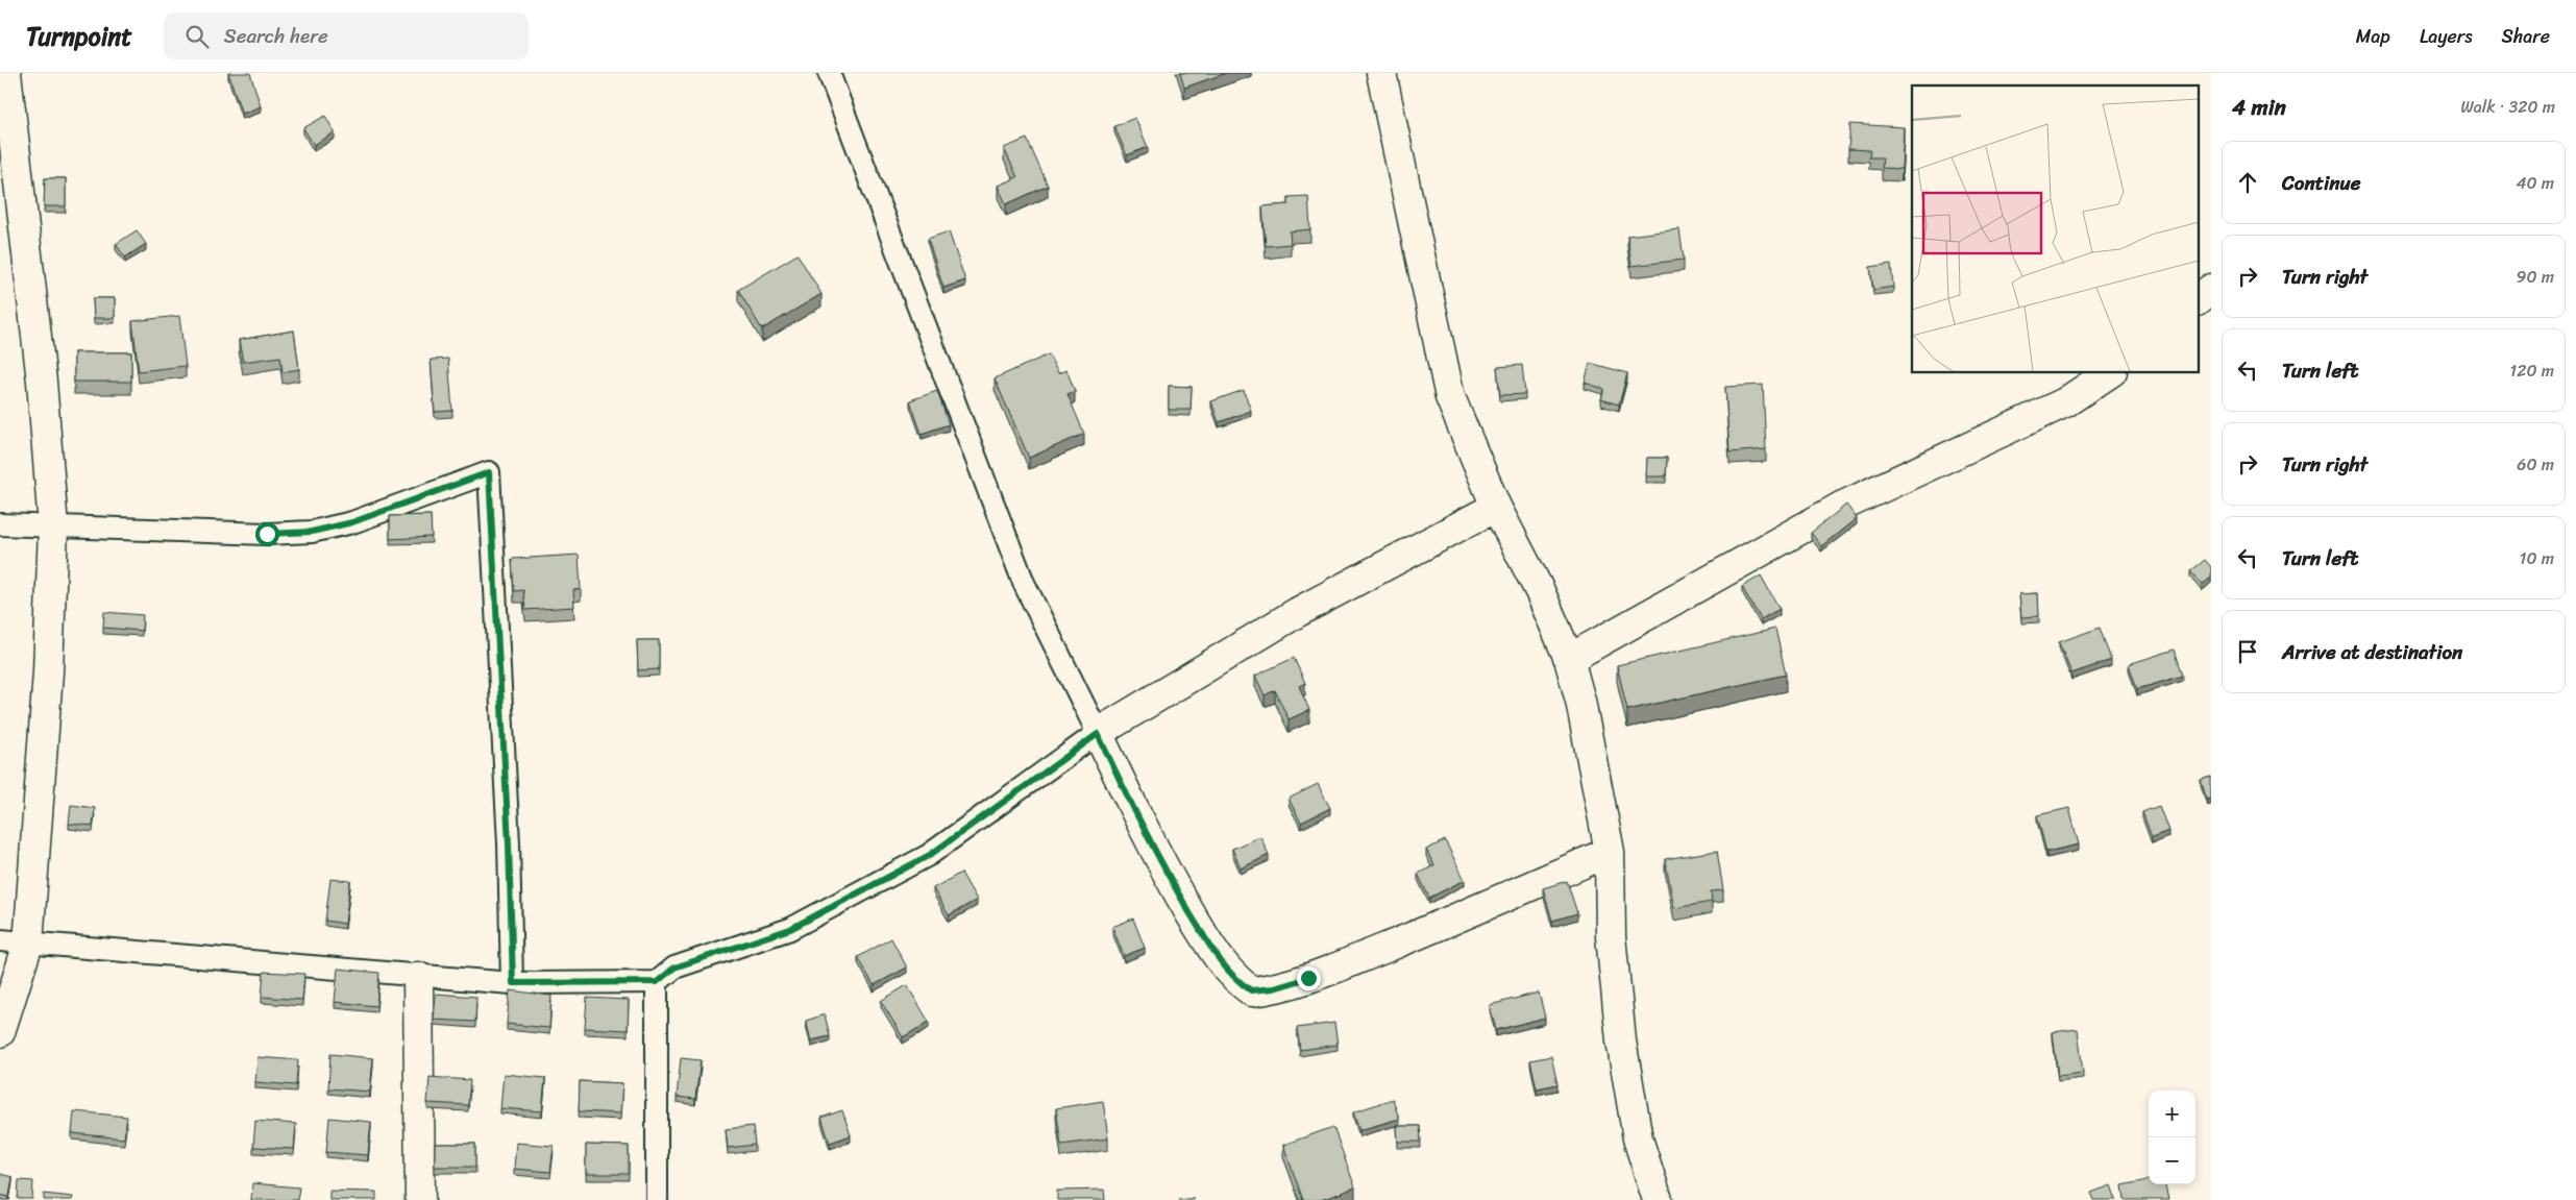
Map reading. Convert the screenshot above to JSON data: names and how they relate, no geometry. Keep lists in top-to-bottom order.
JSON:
{
  "page": {
    "header": "Turnpoint",
    "search": "Search here",
    "nav": ["Map", "Layers", "Share"],
    "heading": ["4 min", "Walk · 320 m"],
    "list": [
      ["Continue", "40 m"],
      ["Turn right", "90 m"],
      ["Turn left", "120 m"],
      ["Turn right", "60 m"],
      ["Turn left", "10 m"],
      "Arrive at destination"
    ],
    "map_buttons": ["+", "−"]
  }
}
